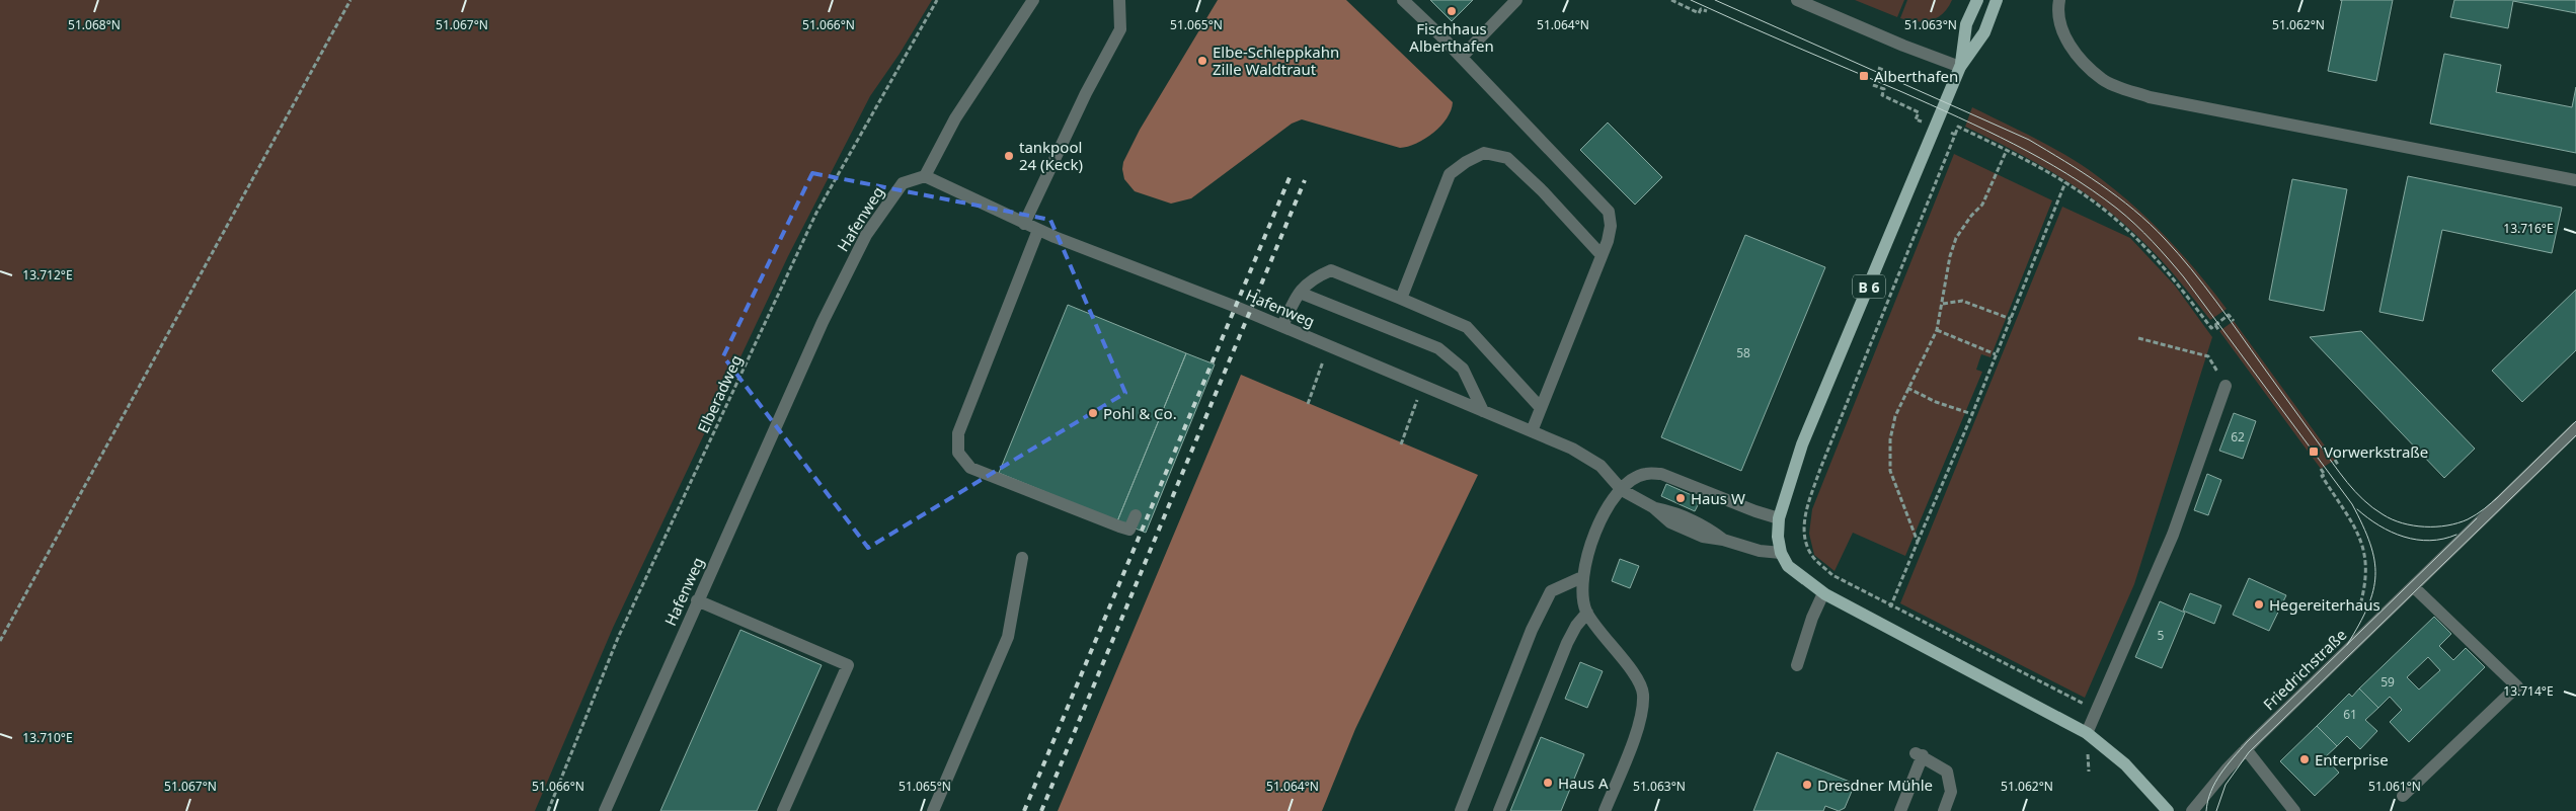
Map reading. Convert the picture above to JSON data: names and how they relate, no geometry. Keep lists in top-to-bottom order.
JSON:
{
  "streets": {
    "main road": ["B 6"],
    "street": ["Hafenweg", "Friedrichstraße"],
    "path": ["Elberadweg"]
  },
  "places": {
    "other": [
      "Fischhaus Alberthafen",
      "Elbe-Schleppkahn Zille Waldtraut",
      "tankpool 24 (Keck)",
      "Pohl & Co.",
      "Haus W",
      "Hegereiterhaus",
      "Enterprise",
      "Haus A",
      "Dresdner Mühle"
    ],
    "transit": ["Alberthafen", "Vorwerkstraße"]
  },
  "house_numbers": [
    "58",
    "62",
    "5",
    "59",
    "61"
  ],
  "coordinates": [
    "51.068°N",
    "51.067°N",
    "51.066°N",
    "51.065°N",
    "51.064°N",
    "51.063°N",
    "51.062°N",
    "13.716°E",
    "13.712°E",
    "13.714°E",
    "13.710°E",
    "51.061°N"
  ]
}
